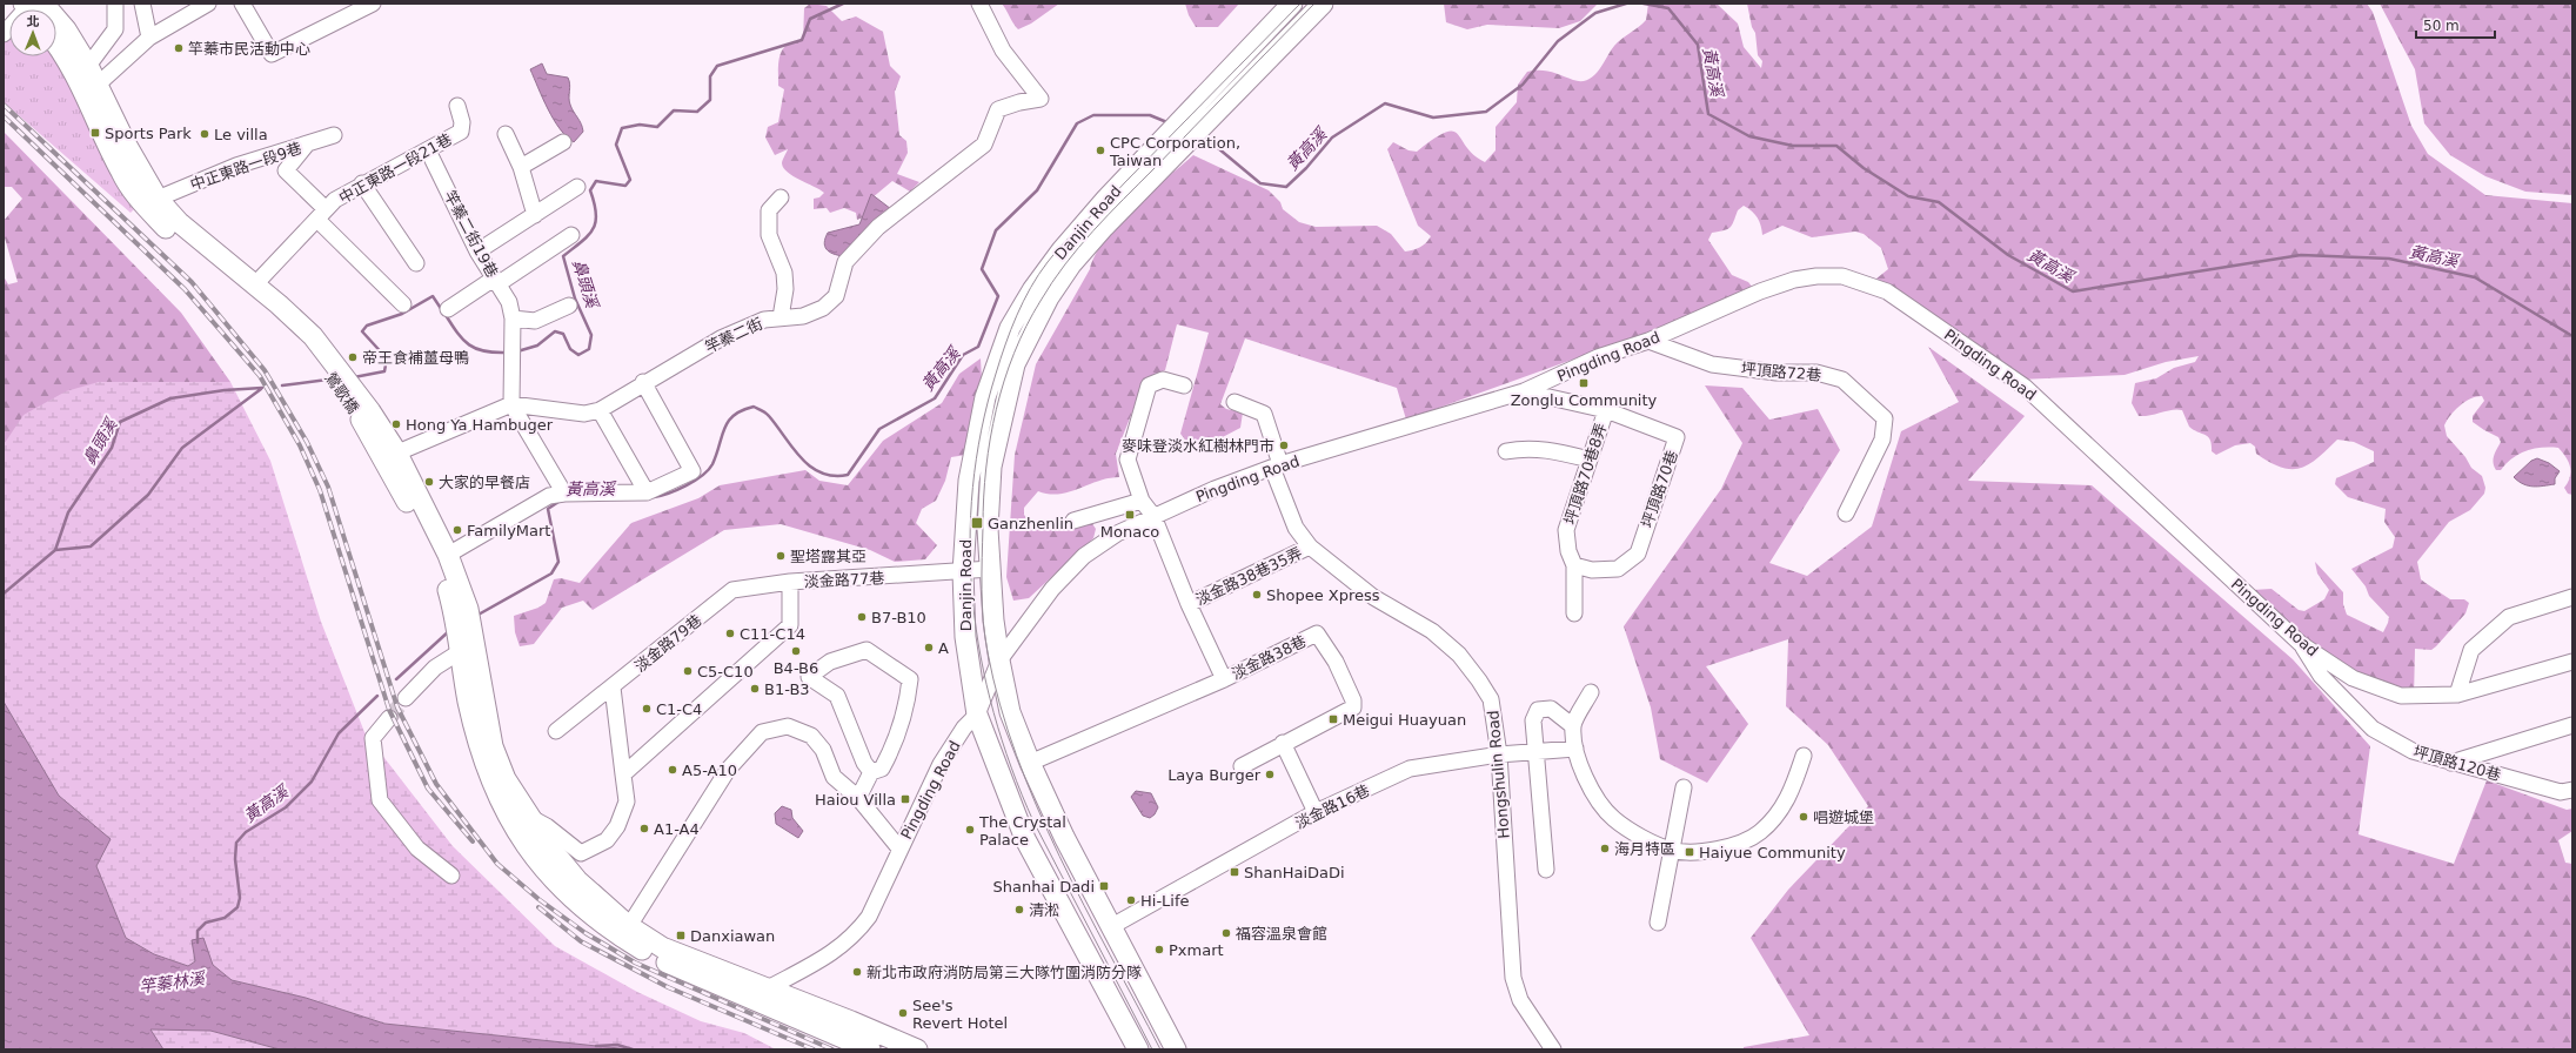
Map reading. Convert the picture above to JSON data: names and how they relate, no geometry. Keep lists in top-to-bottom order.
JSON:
{
  "streets": {
    "main road": ["Danjin Road", "鶯歌橋"],
    "street": [
      "中正東路一段9巷",
      "中正東路一段21巷",
      "竿蓁二街19巷",
      "竿蓁二街",
      "Pingding Road",
      "坪頂路72巷",
      "坪頂路70巷8弄",
      "坪頂路70巷",
      "淡金路38巷35弄",
      "淡金路77巷",
      "淡金路79巷",
      "淡金路38巷",
      "坪頂路120巷",
      "Hongshulin Road",
      "淡金路16巷"
    ]
  },
  "crossings": [
    ["中正東路一段21巷", "竿蓁二街19巷"],
    ["Danjin Road", "Pingding Road"],
    ["Danjin Road", "淡金路77巷"],
    ["Danjin Road", "淡金路38巷"],
    ["Danjin Road", "淡金路16巷"],
    ["竿蓁二街19巷", "竿蓁二街"],
    ["竿蓁二街", "鶯歌橋"],
    ["Pingding Road", "坪頂路72巷"],
    ["Pingding Road", "坪頂路70巷"],
    ["Pingding Road", "坪頂路120巷"],
    ["Pingding Road", "Hongshulin Road"],
    ["坪頂路70巷8弄", "坪頂路70巷"],
    ["淡金路38巷35弄", "Hongshulin Road"],
    ["淡金路77巷", "淡金路79巷"],
    ["Hongshulin Road", "淡金路16巷"]
  ],
  "water": ["黃高溪", "鼻頭溪", "竿蓁林溪"],
  "places": {
    "other": [
      "竿蓁市民活動中心",
      "Le villa",
      "CPC Corporation, Taiwan",
      "帝王食補薑母鴨",
      "Hong Ya Hambuger",
      "麥味登淡水紅樹林門市",
      "大家的早餐店",
      "FamilyMart",
      "聖塔露其亞",
      "Shopee Xpress",
      "B7-B10",
      "C11-C14",
      "A",
      "B4-B6",
      "C5-C10",
      "B1-B3",
      "C1-C4",
      "A5-A10",
      "Laya Burger",
      "唱遊城堡",
      "A1-A4",
      "The Crystal Palace",
      "海月特區",
      "Hi-Life",
      "清淞",
      "福容溫泉會館",
      "Pxmart",
      "新北市政府消防局第三大隊竹圍消防分隊",
      "See's Revert Hotel"
    ],
    "transit": [
      "Sports Park",
      "Zonglu Community",
      "Monaco",
      "Ganzhenlin",
      "Meigui Huayuan",
      "Haiou Villa",
      "Haiyue Community",
      "ShanHaiDaDi",
      "Shanhai Dadi",
      "Danxiawan"
    ]
  },
  "scale_bar": "50 m",
  "north": "top"
}
